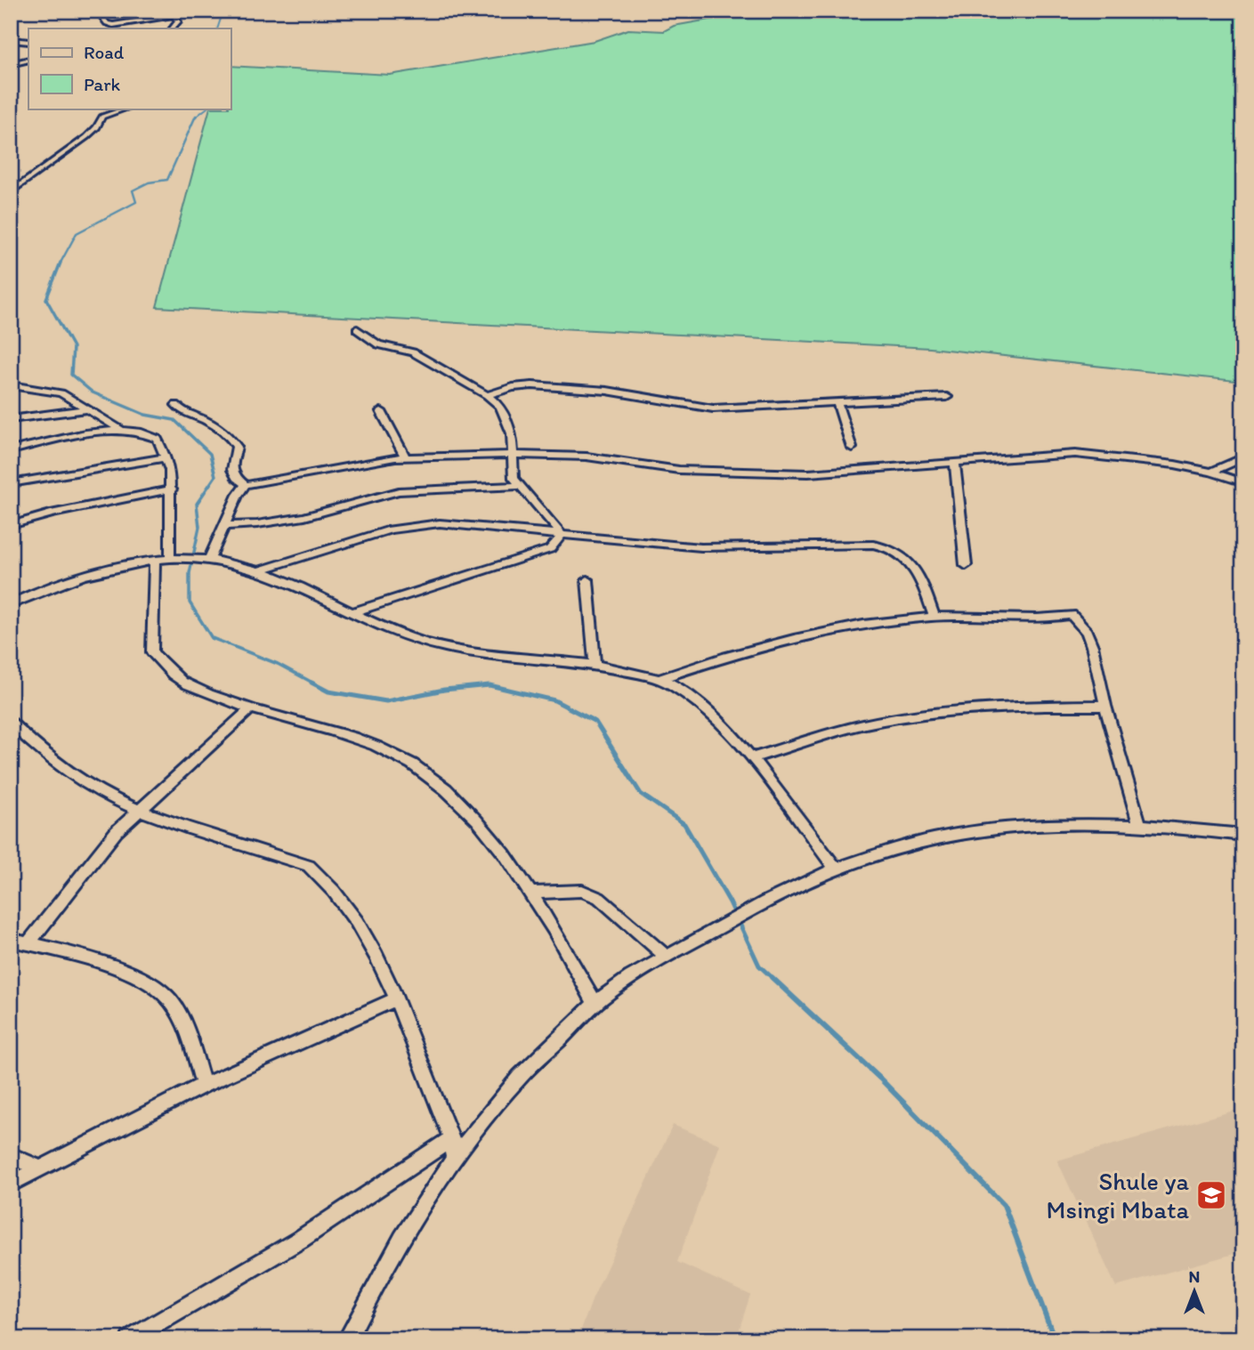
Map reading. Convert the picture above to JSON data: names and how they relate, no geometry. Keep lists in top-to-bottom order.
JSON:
{
  "places": {
    "school or university": ["Shule ya Msingi Mbata"]
  },
  "legend": ["Road", "Park"],
  "north": "top"
}
